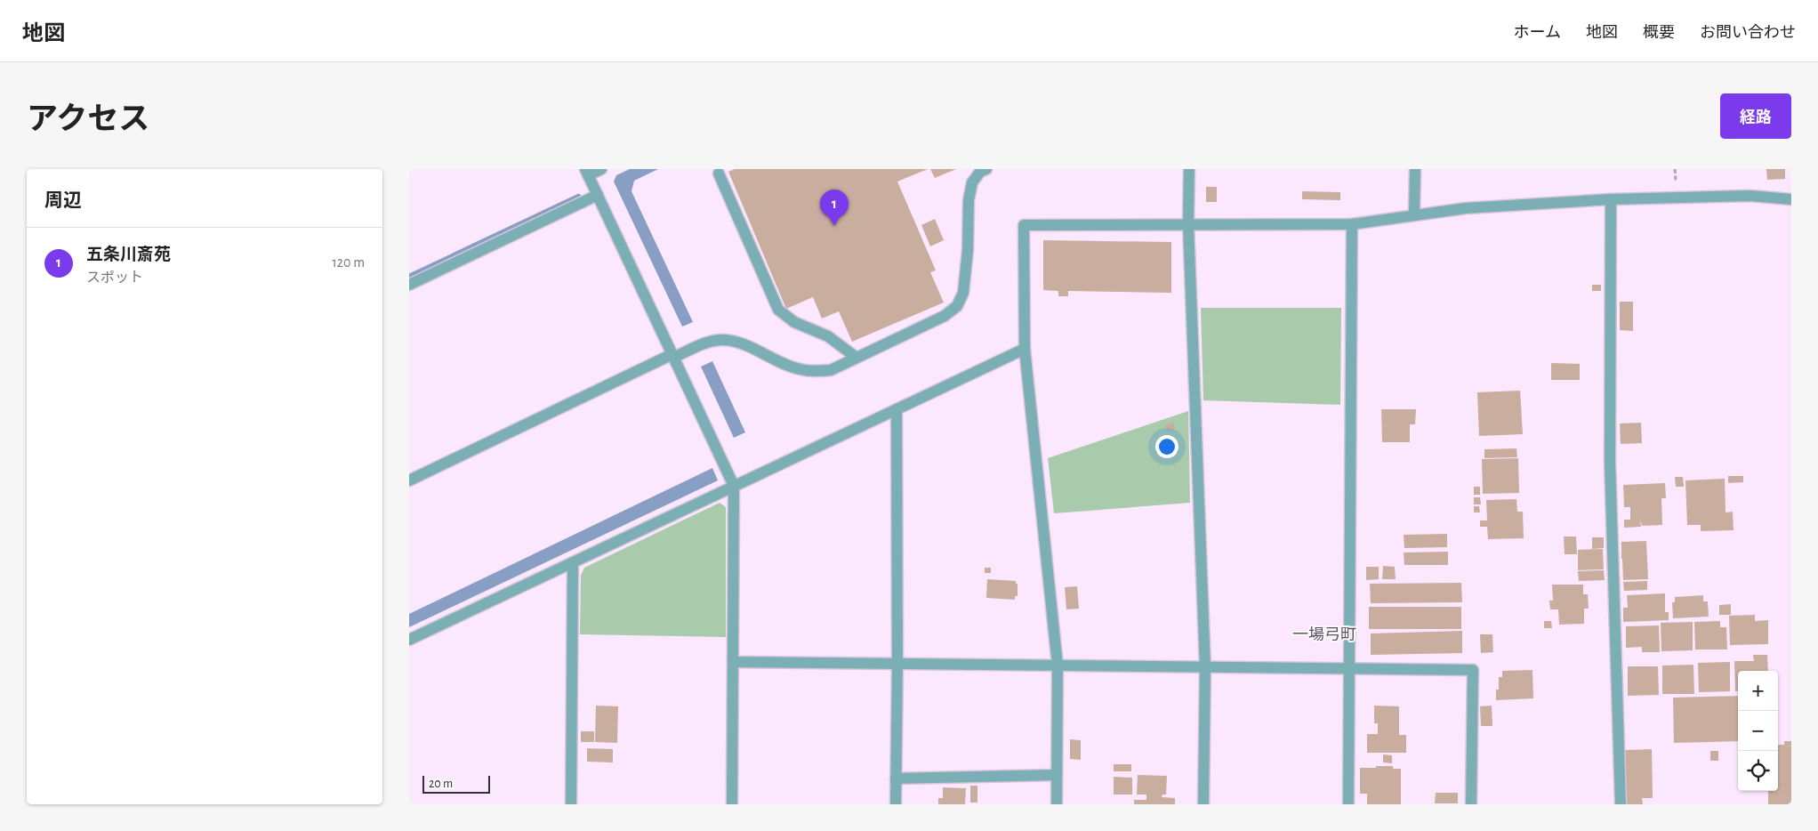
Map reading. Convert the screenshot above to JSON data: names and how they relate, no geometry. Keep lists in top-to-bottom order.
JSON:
{
  "districts": ["一場弓町"],
  "scale_bar": "20 m",
  "page": {
    "header": "地図",
    "nav": [
      "ホーム",
      "地図",
      "概要",
      "お問い合わせ"
    ],
    "title": "アクセス",
    "buttons": "経路",
    "heading": "周辺",
    "pins": "1",
    "list": [
      {
        "mark": "1",
        "name": "五条川斎苑",
        "note": "スポット",
        "value": "120 m"
      }
    ],
    "map_buttons": ["+", "−"],
    "scale": "20 m"
  }
}
